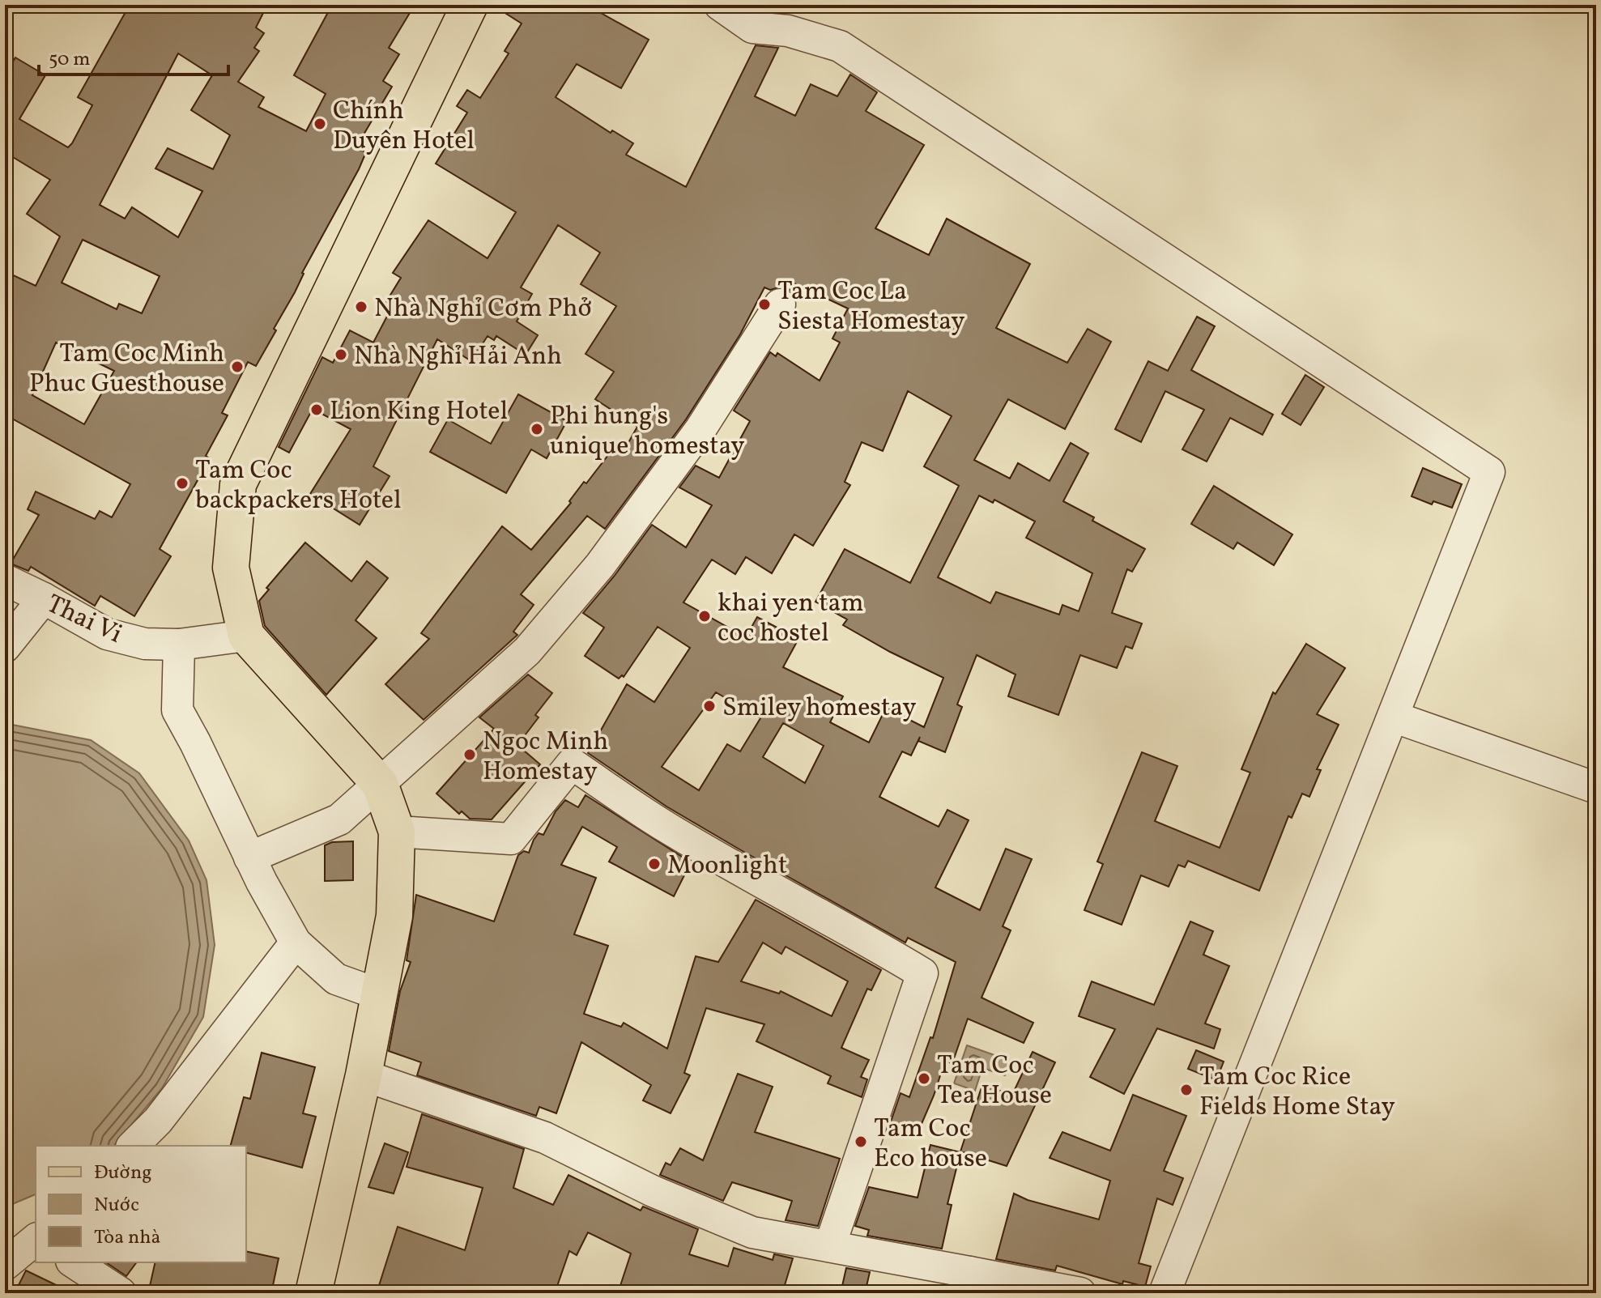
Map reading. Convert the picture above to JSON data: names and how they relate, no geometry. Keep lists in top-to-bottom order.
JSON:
{
  "streets": {
    "street": ["Thai Vi"]
  },
  "places": [
    "Chính Duyên Hotel",
    "Tam Coc La Siesta Homestay",
    "Nhà Nghỉ Cơm Phở",
    "Nhà Nghỉ Hải Anh",
    "Tam Coc Minh Phuc Guesthouse",
    "Lion King Hotel",
    "Phi hung's unique homestay",
    "Tam Coc backpackers Hotel",
    "khai yen tam coc hostel",
    "Smiley homestay",
    "Ngoc Minh Homestay",
    "Moonlight",
    "Tam Coc Tea House",
    "Tam Coc Rice Fields Home Stay",
    "Tam Coc Eco house"
  ],
  "legend": ["Đường", "Nước", "Tòa nhà"],
  "scale_bar": "50 m"
}
